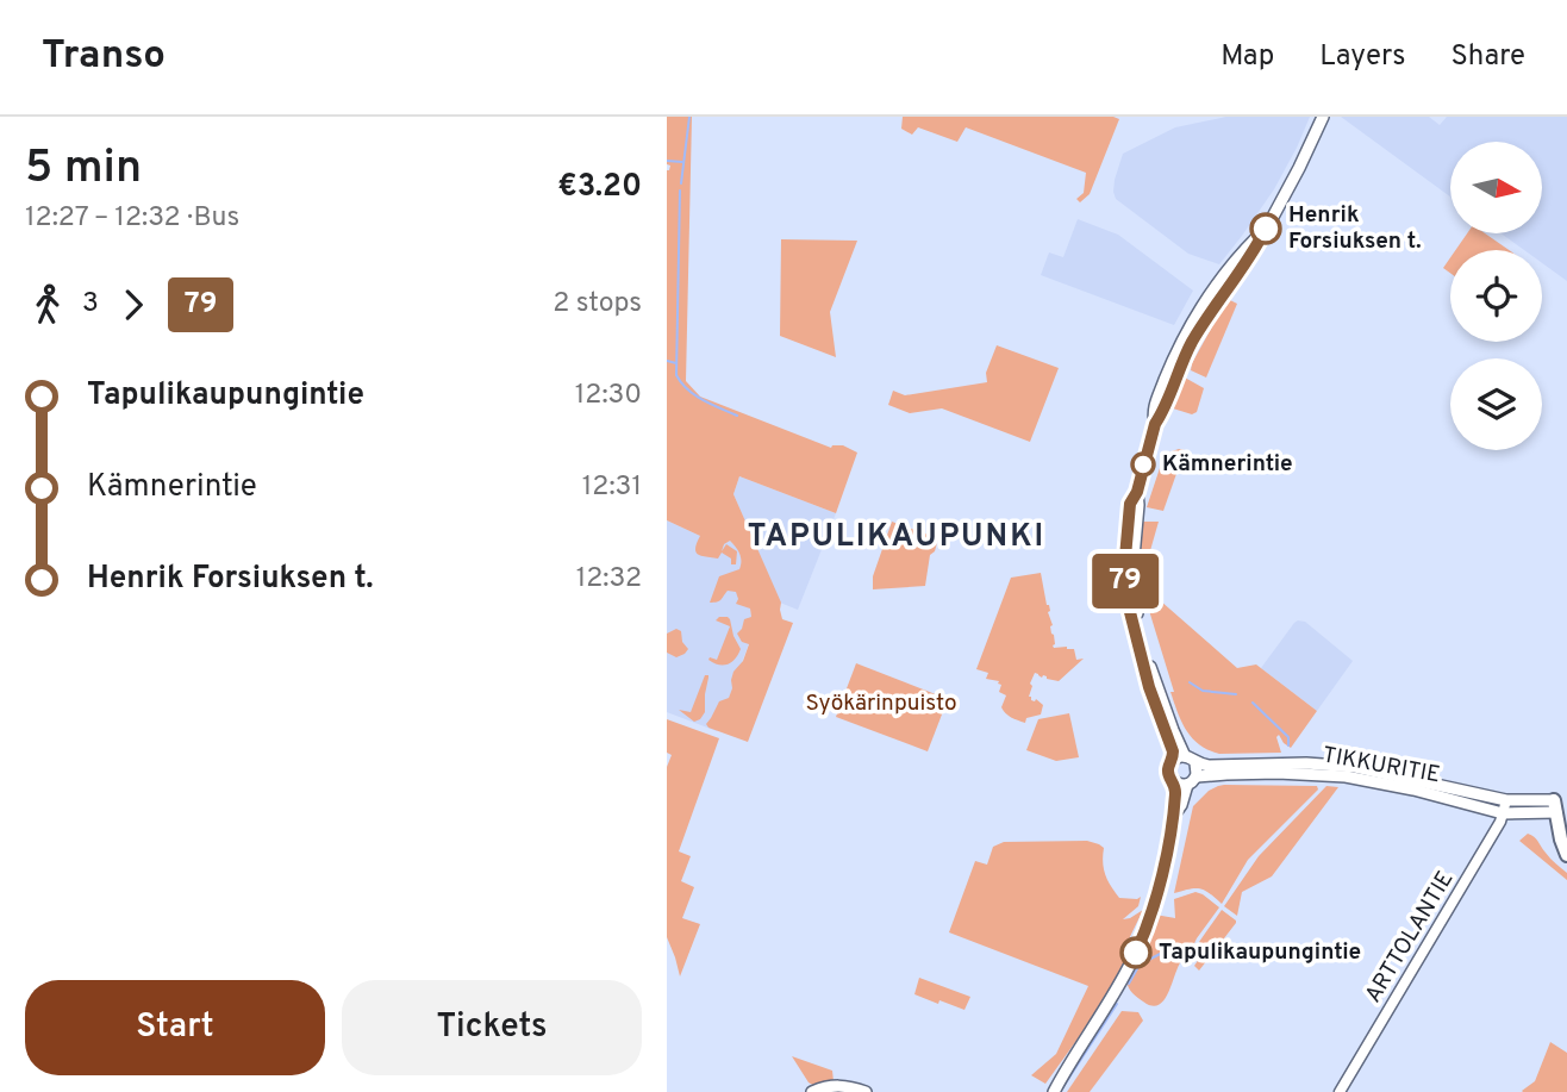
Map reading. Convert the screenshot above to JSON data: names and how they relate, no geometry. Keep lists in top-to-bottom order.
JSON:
{
  "streets": {
    "main road": ["TIKKURITIE"],
    "street": ["ARTTOLANTIE"]
  },
  "crossings": [
    ["TIKKURITIE", "ARTTOLANTIE"]
  ],
  "districts": ["TAPULIKAUPUNKI"],
  "parks": ["Syökärinpuisto"],
  "places": ["Henrik Forsiuksen t.", "Kämnerintie", "Tapulikaupungintie"],
  "lines": ["bus line 79"],
  "north": "right",
  "page": {
    "header": "Transo",
    "nav": ["Map", "Layers", "Share"],
    "heading": ["5 min", "12:27 – 12:32 · Bus", "€3.20"],
    "on_map": "79",
    "legs": ["3", "79", "2 stops"],
    "list": [
      {
        "name": "Tapulikaupungintie",
        "value": "12:30"
      },
      {
        "name": "Kämnerintie",
        "value": "12:31"
      },
      {
        "name": "Henrik Forsiuksen t.",
        "value": "12:32"
      }
    ],
    "buttons": ["Start", "Tickets"]
  }
}
